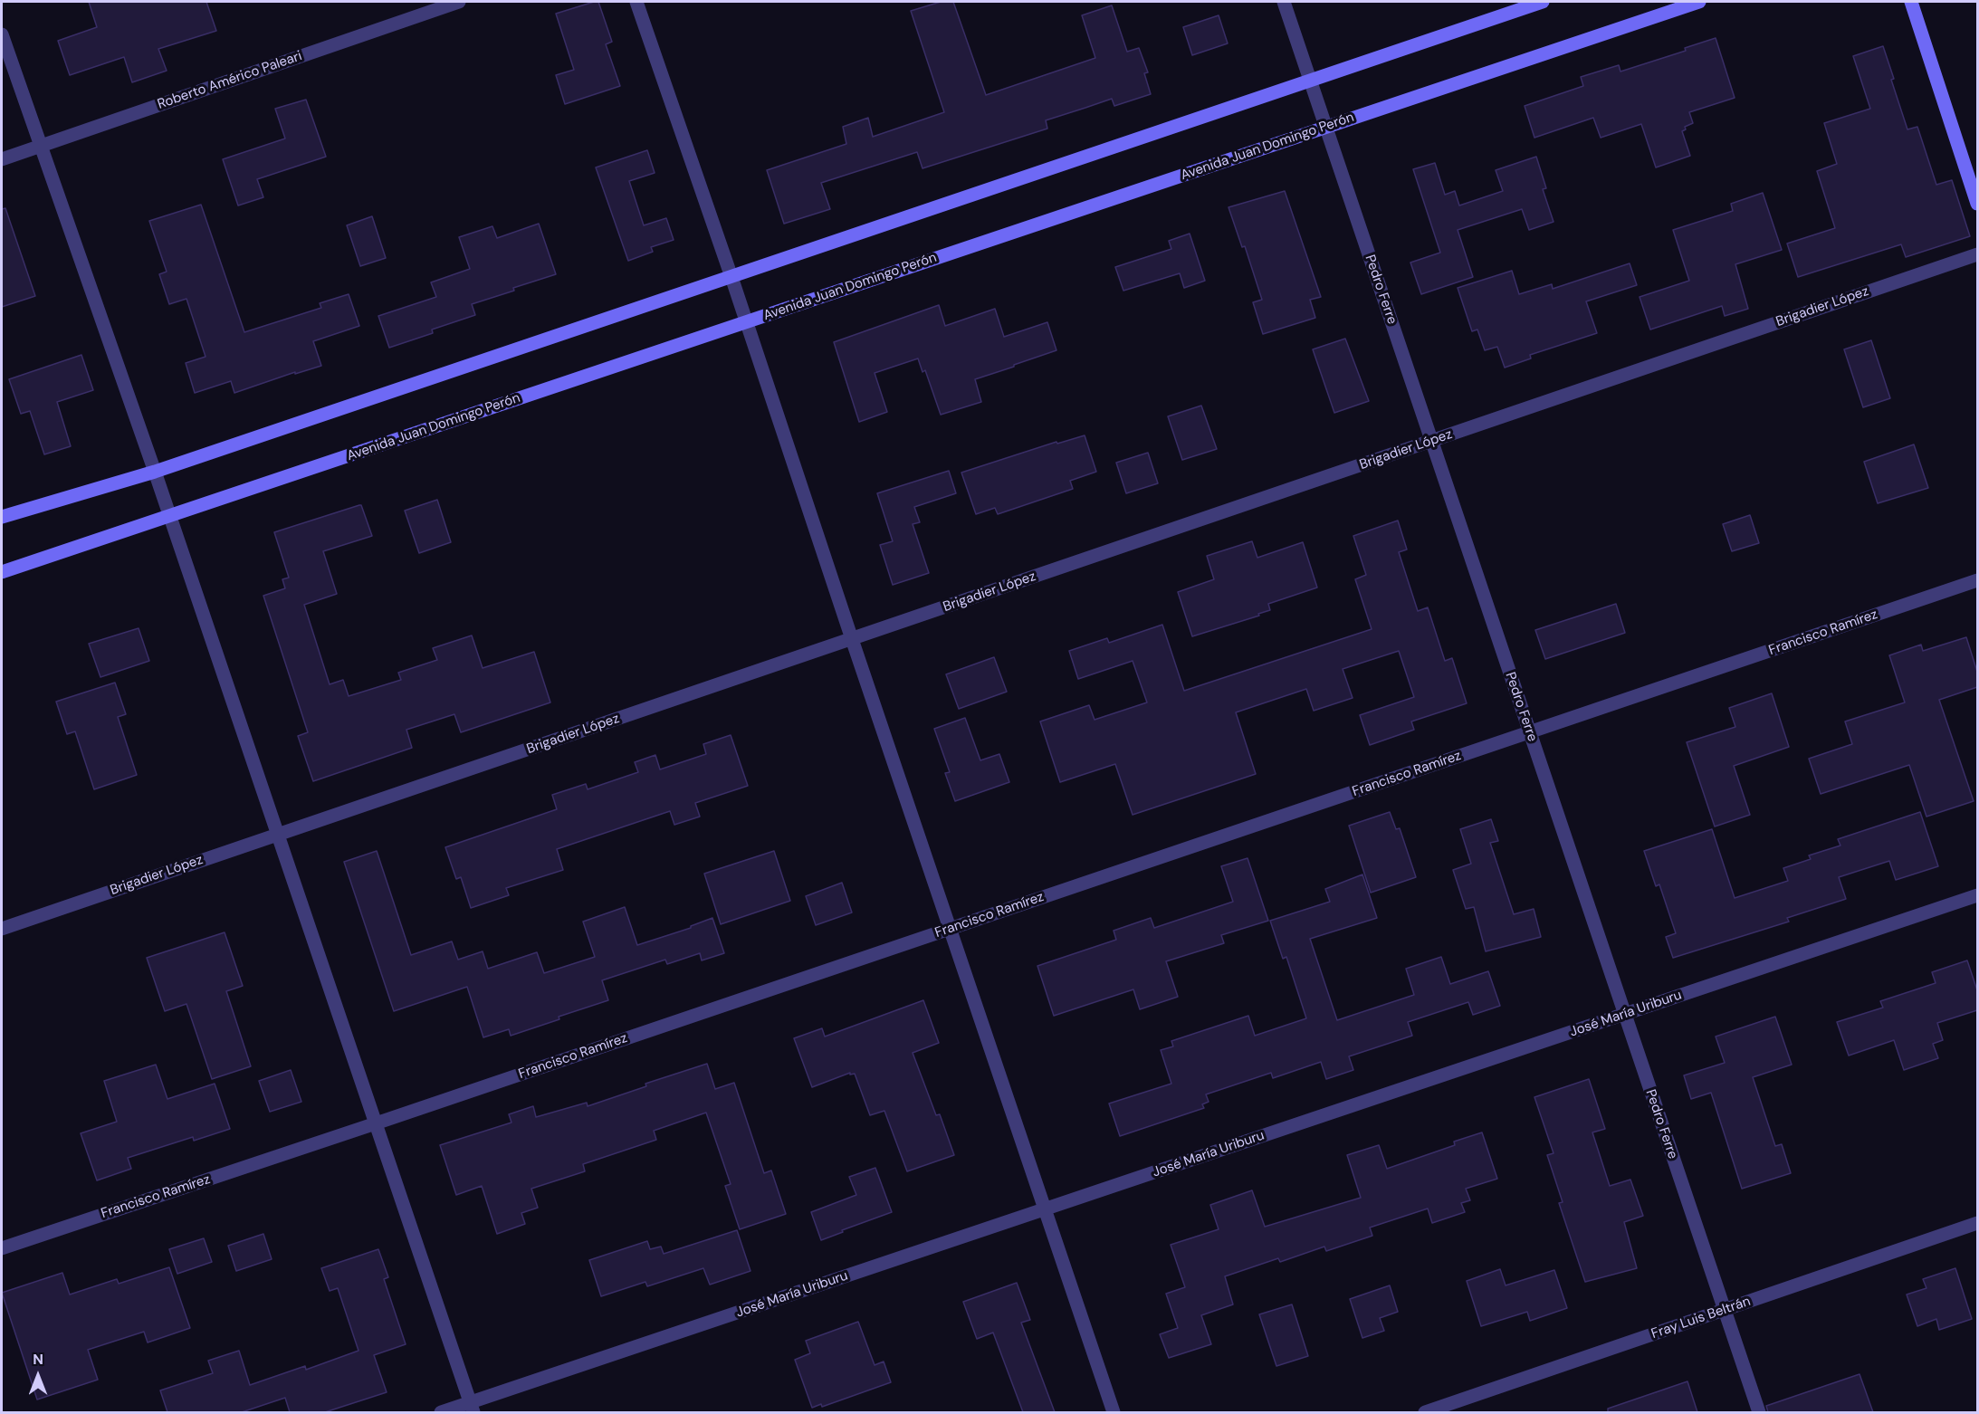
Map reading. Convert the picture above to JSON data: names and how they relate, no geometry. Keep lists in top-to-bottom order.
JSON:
{
  "streets": {
    "street": [
      "Roberto Américo Paleari",
      "Avenida Juan Domingo Perón",
      "Pedro Ferre",
      "Brigadier López",
      "Francisco Ramírez",
      "José María Uriburu",
      "Fray Luis Beltrán"
    ]
  },
  "crossings": [
    ["Avenida Juan Domingo Perón", "Pedro Ferre"],
    ["Pedro Ferre", "Brigadier López"],
    ["Pedro Ferre", "Francisco Ramírez"],
    ["Pedro Ferre", "José María Uriburu"],
    ["Pedro Ferre", "Fray Luis Beltrán"]
  ],
  "north": "top"
}
